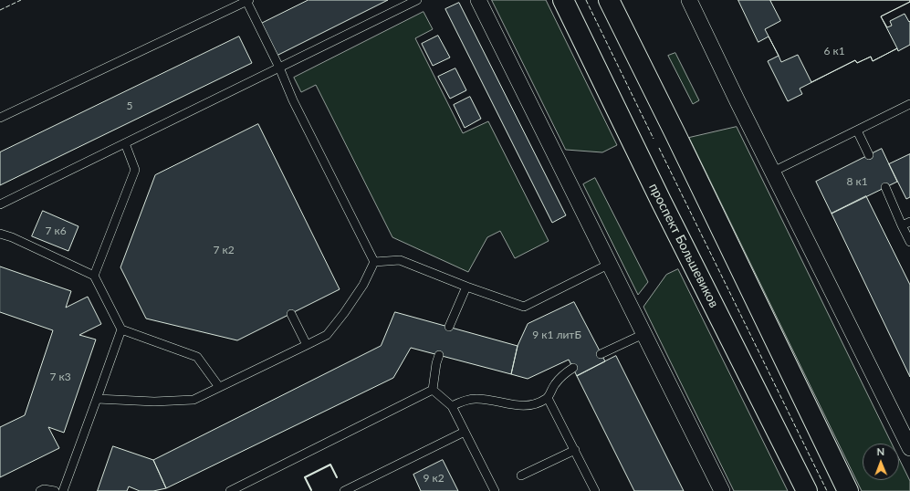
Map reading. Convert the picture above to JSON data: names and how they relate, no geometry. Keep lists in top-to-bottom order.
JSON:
{
  "streets": {
    "main road": ["проспект Большевиков"]
  },
  "house_numbers": [
    "6 к1",
    "5",
    "8 к1",
    "7 к6",
    "7 к2",
    "9 к1 литБ",
    "7 к3",
    "9 к2"
  ],
  "north": "top"
}
